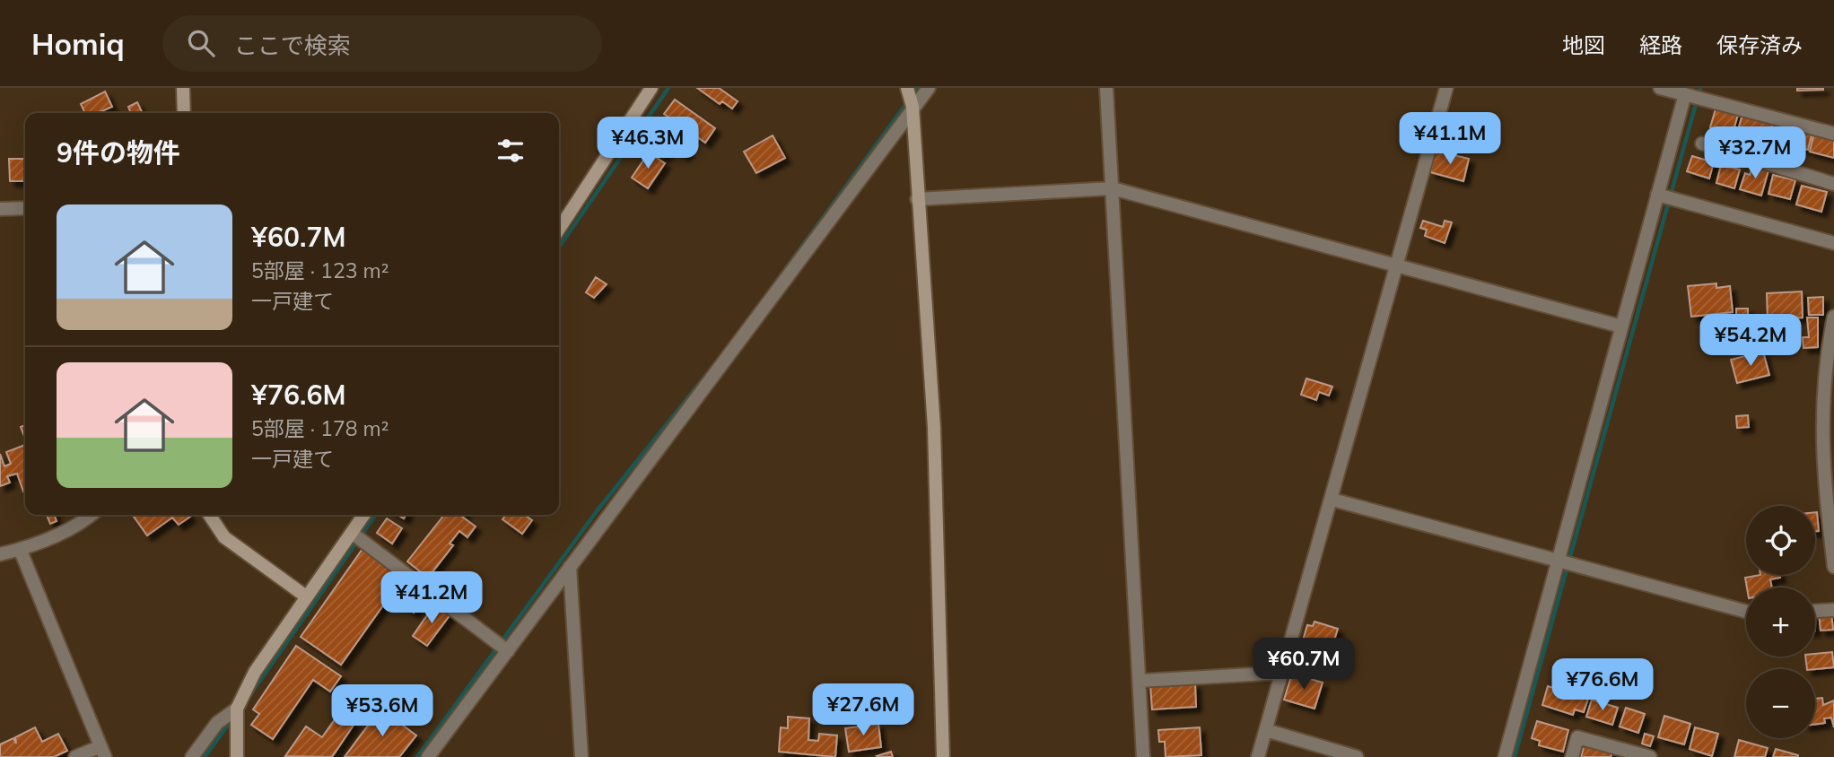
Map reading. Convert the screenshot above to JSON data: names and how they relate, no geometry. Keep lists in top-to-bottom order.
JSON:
{
  "page": {
    "header": "Homiq",
    "search": "ここで検索",
    "nav": ["地図", "経路", "保存済み"],
    "price": [
      "¥41.1M",
      "¥46.3M",
      "¥32.7M",
      "¥54.2M",
      "¥41.2M",
      "¥60.7M",
      "¥76.6M",
      "¥27.6M",
      "¥53.6M"
    ],
    "heading": "9件の物件",
    "list": [
      {
        "name": "¥60.7M",
        "note": "5部屋 · 123 m² · 一戸建て"
      },
      {
        "name": "¥76.6M",
        "note": "5部屋 · 178 m² · 一戸建て"
      }
    ],
    "map_buttons": ["+", "−"]
  }
}
